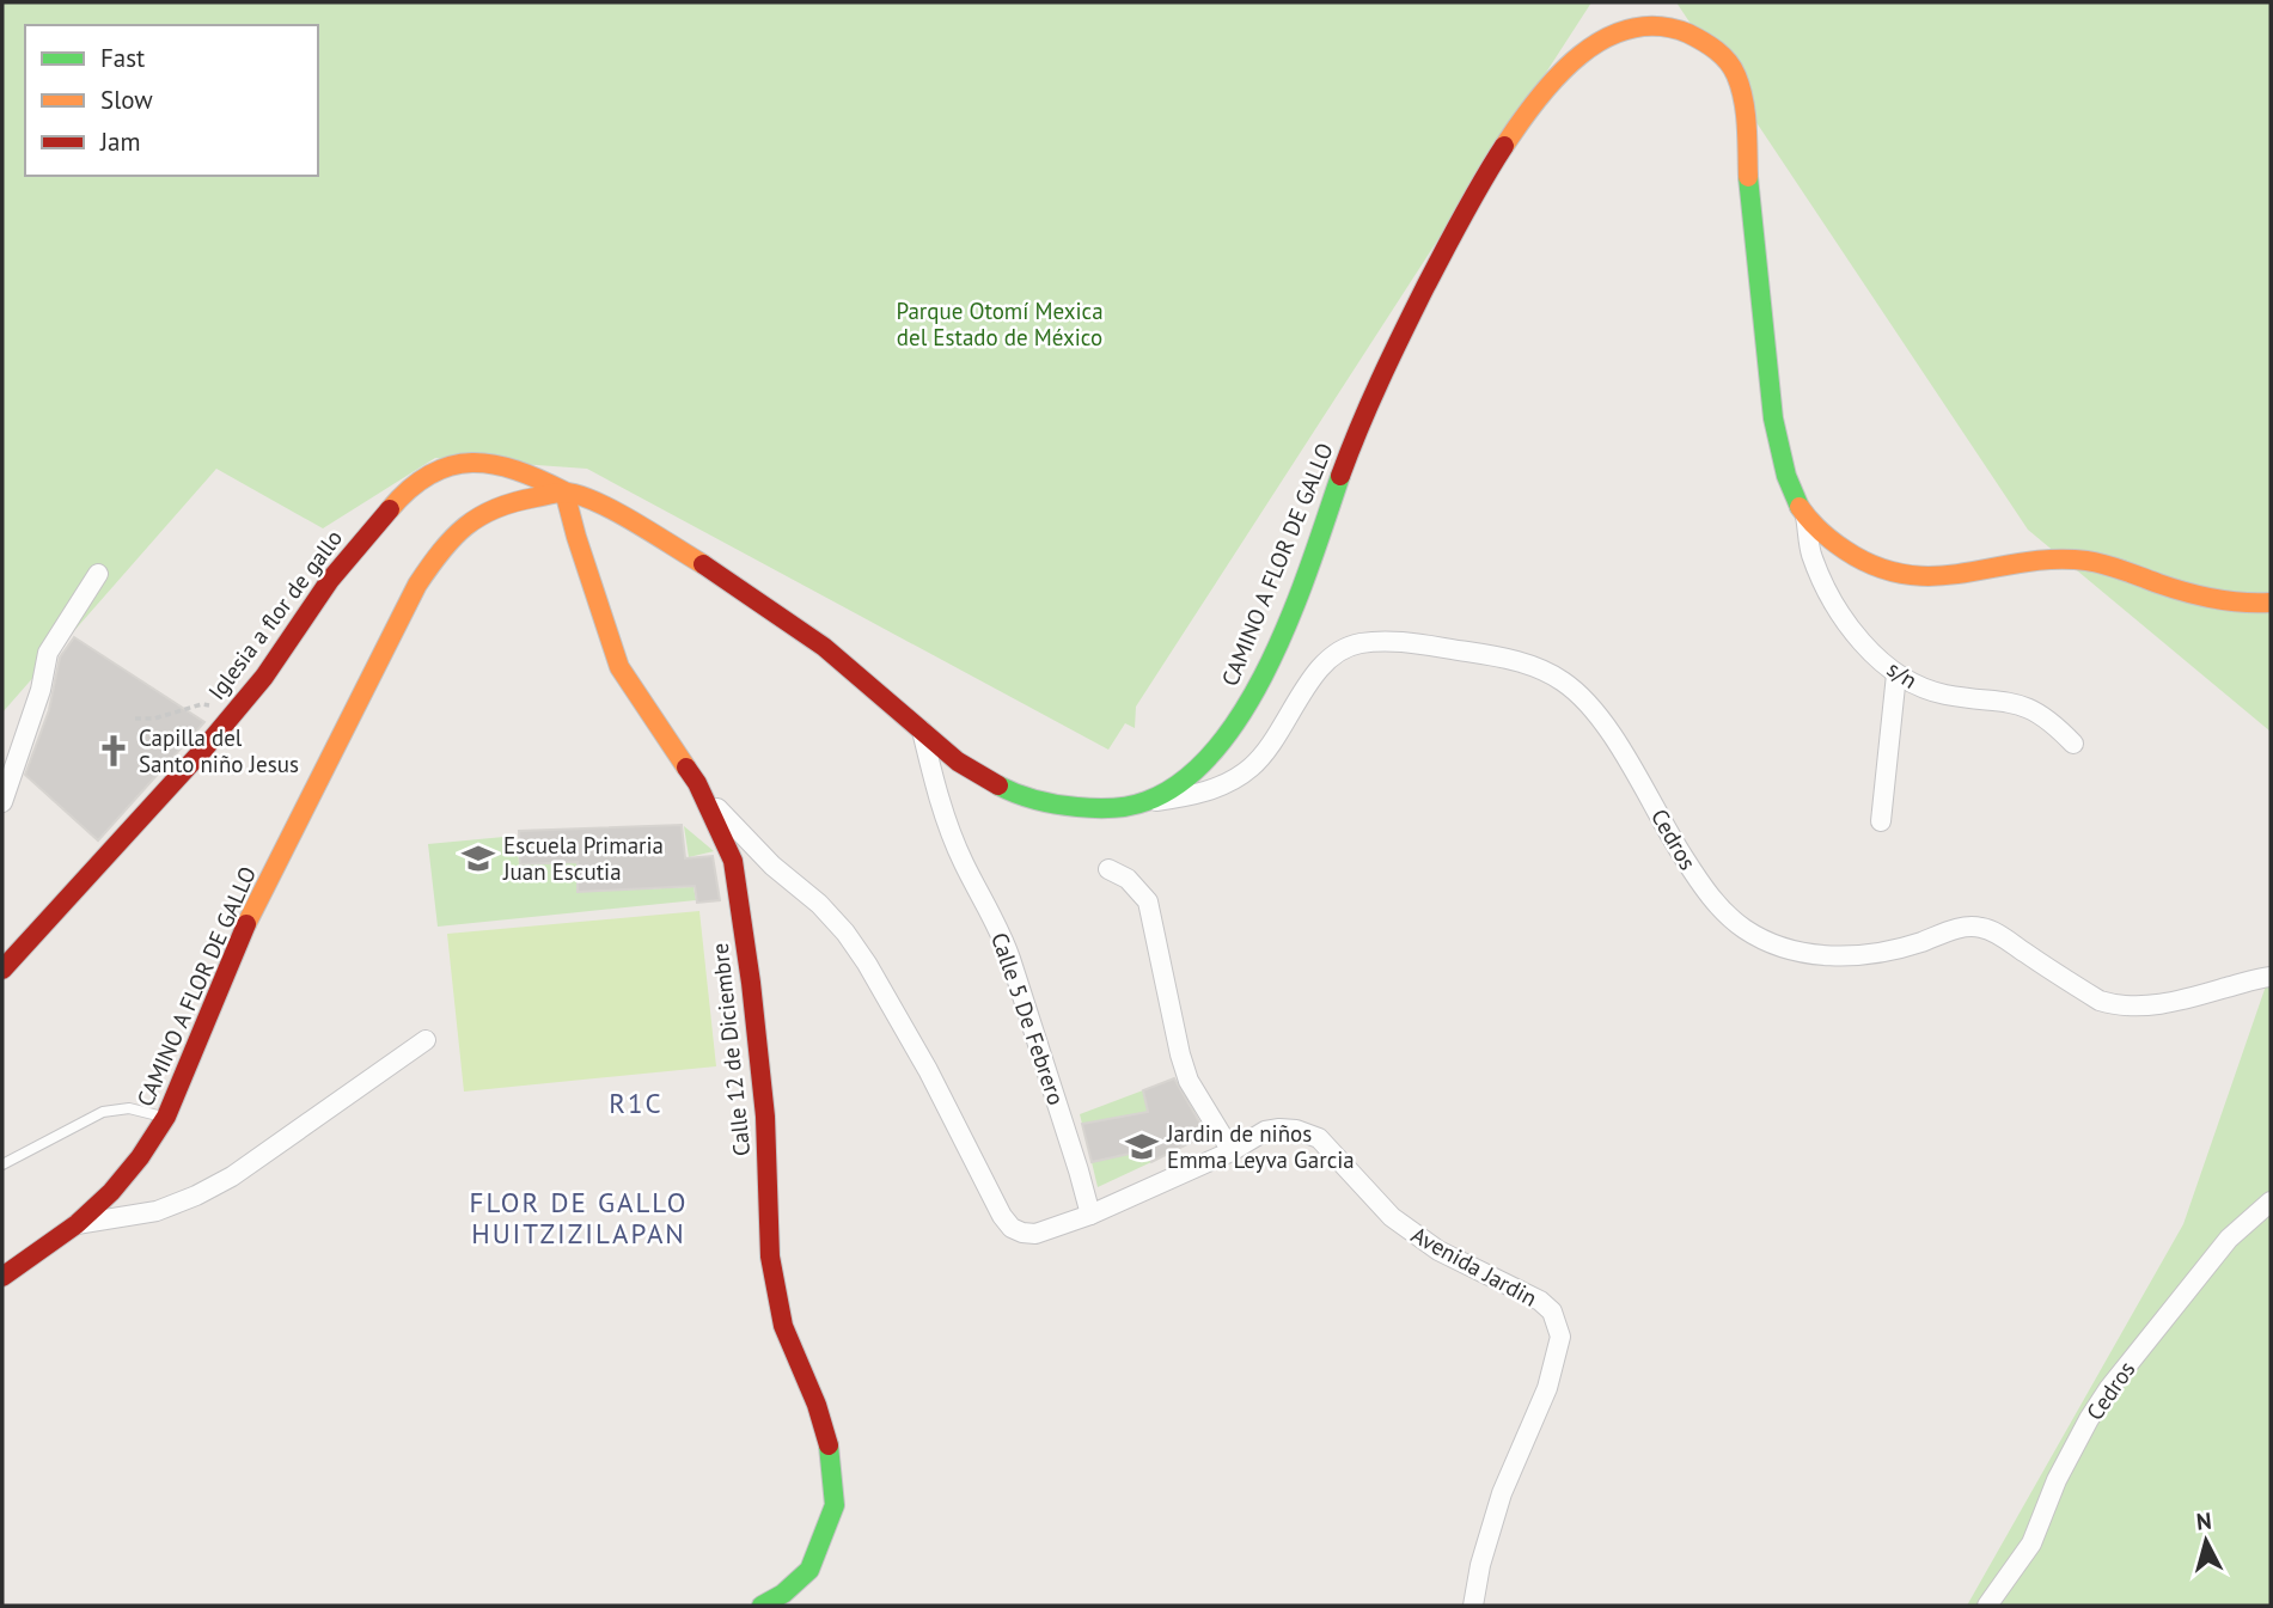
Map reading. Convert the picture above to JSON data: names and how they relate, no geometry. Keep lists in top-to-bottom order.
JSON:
{
  "streets": {
    "street": [
      "CAMINO A FLOR DE GALLO",
      "Iglesia a flor de gallo",
      "s/n",
      "Cedros",
      "Calle 5 De Febrero",
      "Calle 12 de Diciembre",
      "Avenida Jardin"
    ]
  },
  "crossings": [
    ["CAMINO A FLOR DE GALLO", "Iglesia a flor de gallo"],
    ["CAMINO A FLOR DE GALLO", "s/n"],
    ["CAMINO A FLOR DE GALLO", "Cedros"],
    ["CAMINO A FLOR DE GALLO", "Calle 12 de Diciembre"],
    ["Iglesia a flor de gallo", "Calle 12 de Diciembre"],
    ["Calle 5 De Febrero", "Avenida Jardin"],
    ["Calle 12 de Diciembre", "Avenida Jardin"]
  ],
  "districts": ["R1C", "FLOR DE GALLO HUITZIZILAPAN"],
  "parks": ["Parque Otomí Mexica del Estado de México"],
  "places": {
    "church": ["Capilla del Santo niño Jesus"],
    "school or university": ["Escuela Primaria Juan Escutia", "Jardin de niños Emma Leyva Garcia"]
  },
  "legend": ["Fast", "Slow", "Jam"],
  "north": "top"
}
